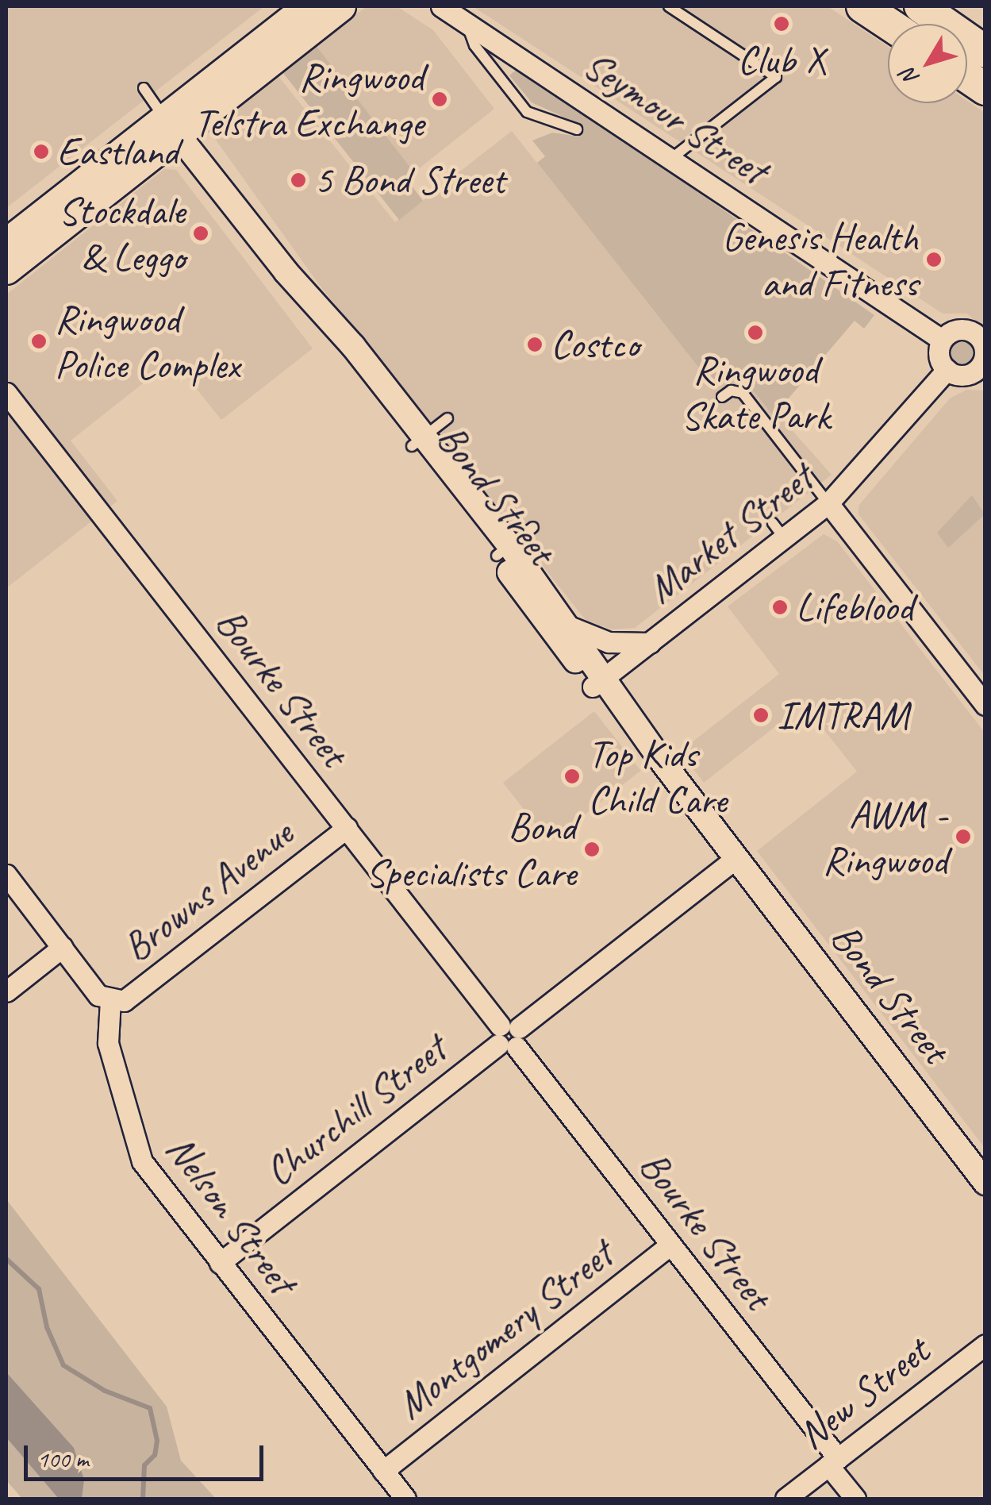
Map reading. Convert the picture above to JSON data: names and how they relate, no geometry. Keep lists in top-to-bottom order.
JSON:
{
  "streets": {
    "street": [
      "Seymour Street",
      "Bond Street",
      "Market Street",
      "Bourke Street",
      "Browns Avenue",
      "Churchill Street",
      "Nelson Street",
      "Montgomery Street",
      "New Street"
    ]
  },
  "crossings": [
    ["Seymour Street", "Market Street"],
    ["Bond Street", "Market Street"],
    ["Bond Street", "Churchill Street"],
    ["Bourke Street", "Browns Avenue"],
    ["Bourke Street", "Churchill Street"],
    ["Bourke Street", "Montgomery Street"],
    ["Bourke Street", "New Street"],
    ["Browns Avenue", "Nelson Street"],
    ["Churchill Street", "Nelson Street"],
    ["Nelson Street", "Montgomery Street"]
  ],
  "places": [
    "Club X",
    "Ringwood Telstra Exchange",
    "Eastland",
    "5 Bond Street",
    "Stockdale & Leggo",
    "Genesis Health and Fitness",
    "Ringwood Skate Park",
    "Ringwood Police Complex",
    "Costco",
    "Lifeblood",
    "IMTRAM",
    "Top Kids Child Care",
    "AWM - Ringwood",
    "Bond Specialists Care"
  ],
  "scale_bar": "100 m",
  "north": "bottom left"
}
